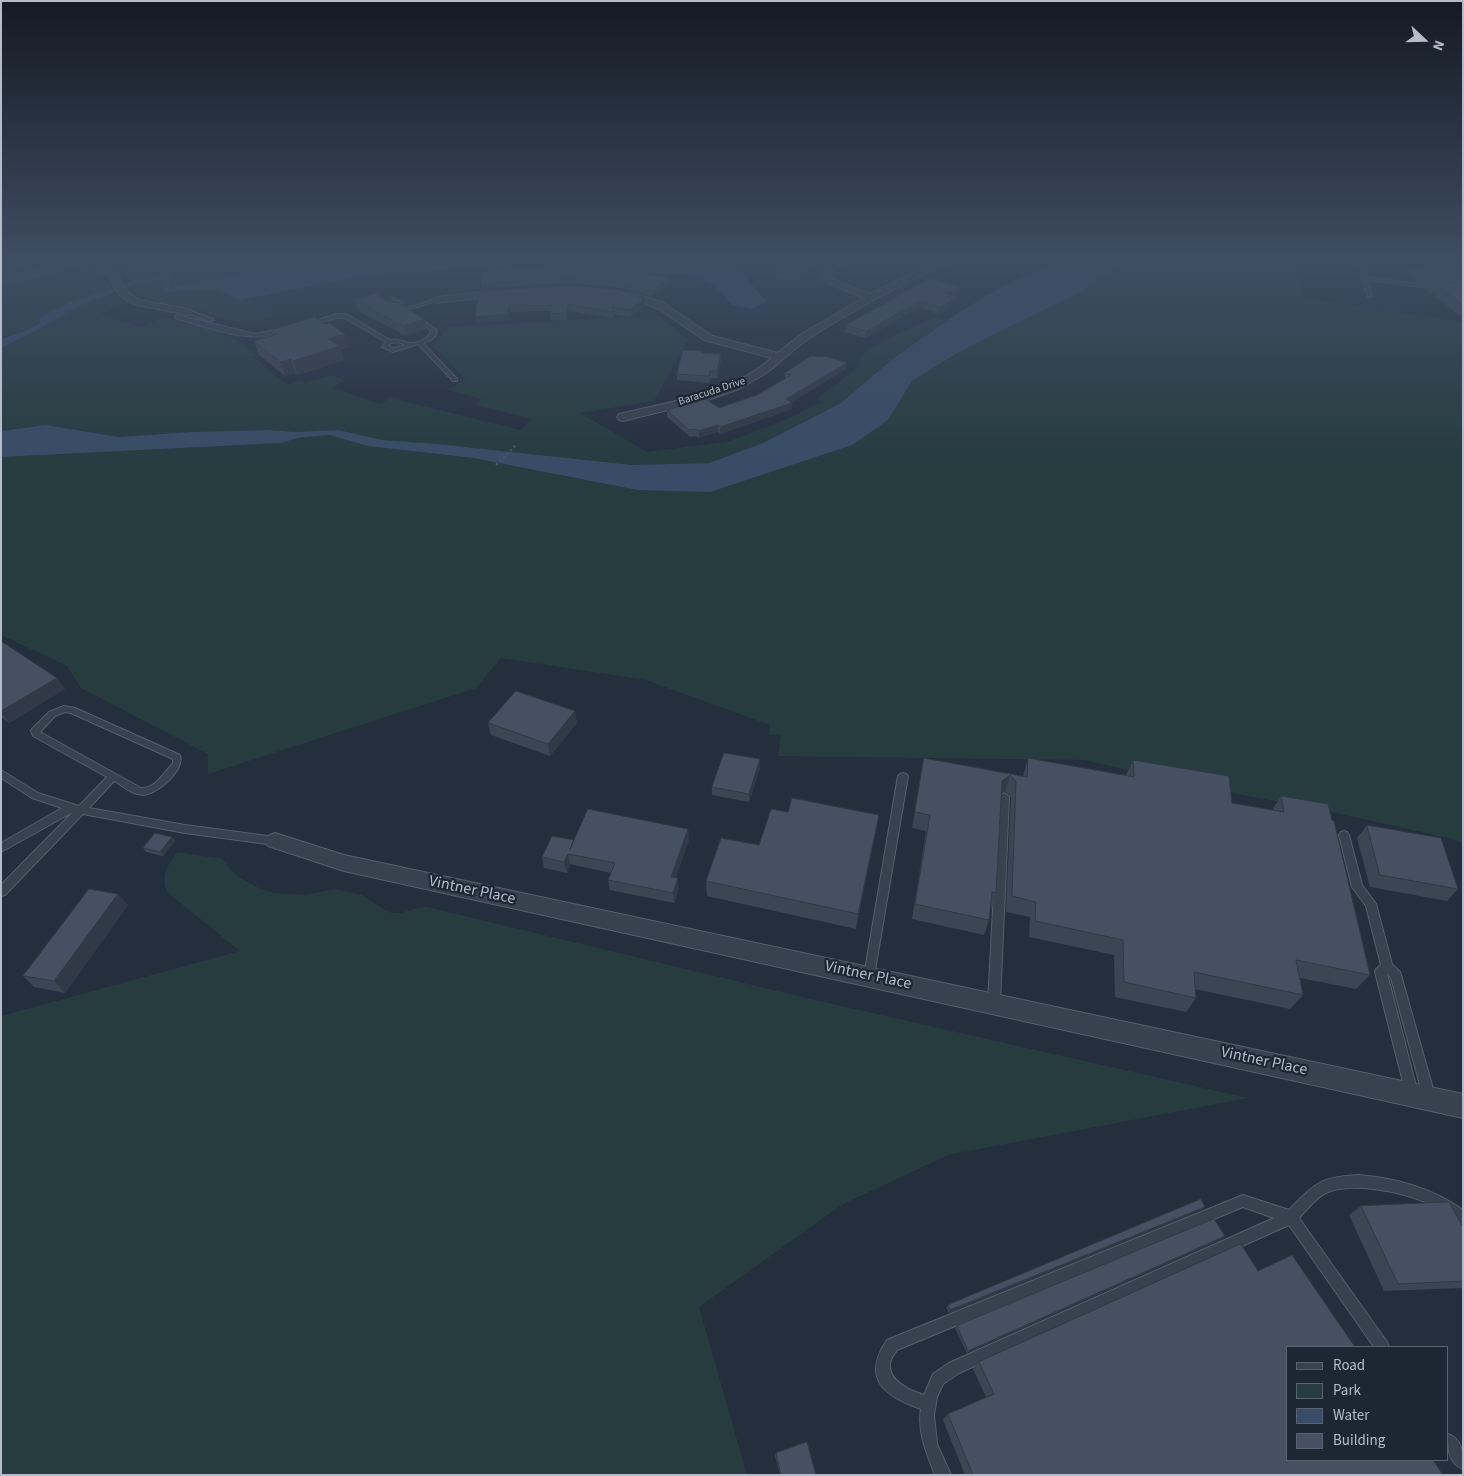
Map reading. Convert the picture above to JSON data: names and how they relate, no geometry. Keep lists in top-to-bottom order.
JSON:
{
  "streets": {
    "street": ["Baracuda Drive", "Vintner Place"]
  },
  "legend": [
    "Road",
    "Park",
    "Water",
    "Building"
  ],
  "north": "right"
}
